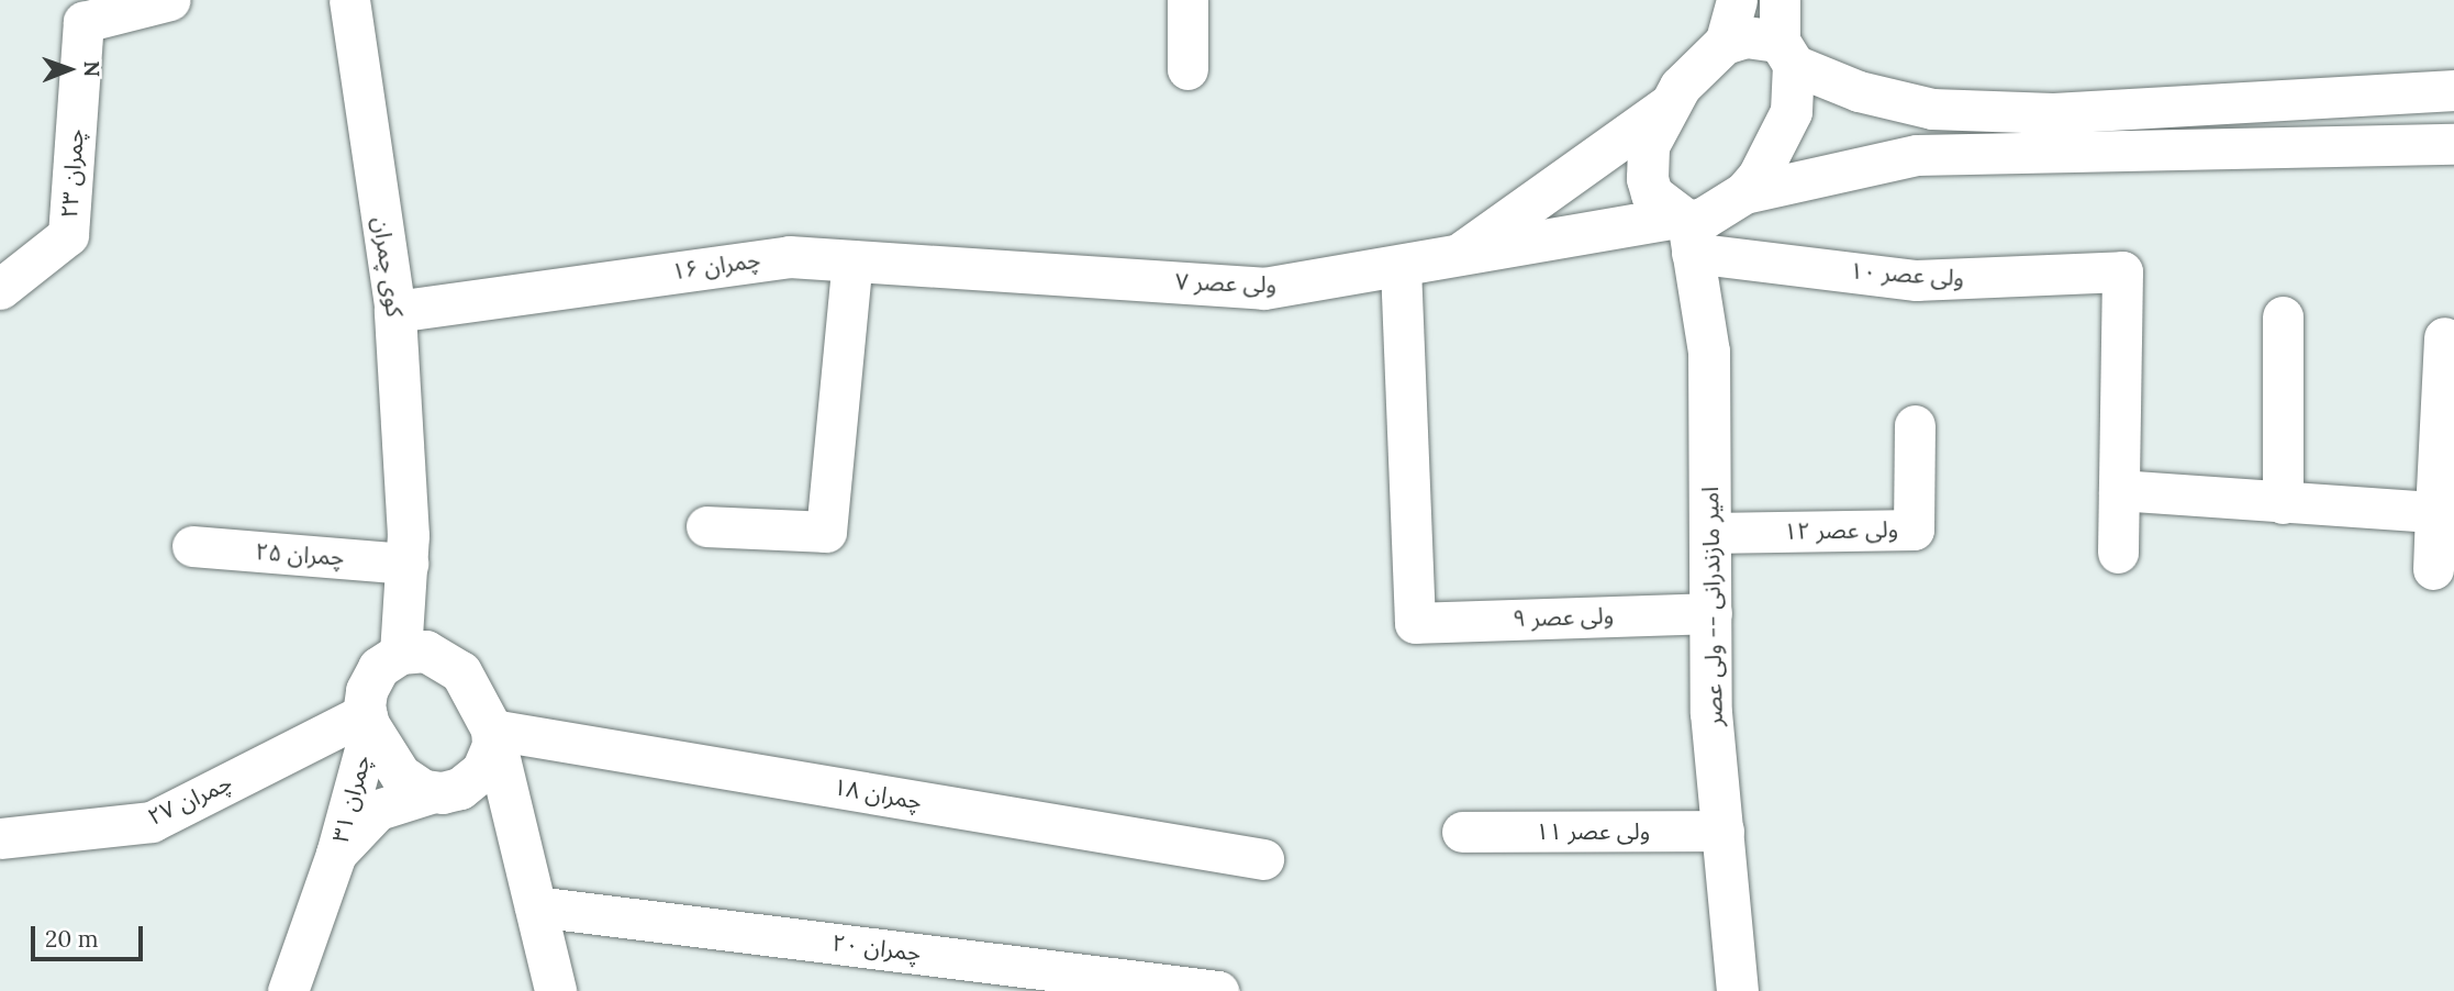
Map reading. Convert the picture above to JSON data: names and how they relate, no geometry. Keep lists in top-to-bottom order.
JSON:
{
  "streets": {
    "main road": [
      "چمران ۱۶",
      "کوی چمران",
      "ولی عصر ۷",
      "امیر مازندرانی -- ولی عصر"
    ],
    "street": [
      "چمران ۲۳",
      "ولی عصر ۱۰",
      "ولی عصر ۱۲",
      "چمران ۲۵",
      "ولی عصر ۹",
      "چمران ۱۸",
      "چمران ۳۱",
      "چمران ۲۷",
      "ولی عصر ۱۱",
      "چمران ۲۰"
    ]
  },
  "crossings": [
    ["چمران ۱۶", "کوی چمران"],
    ["چمران ۱۶", "ولی عصر ۷"],
    ["کوی چمران", "چمران ۲۵"],
    ["کوی چمران", "چمران ۱۸"],
    ["کوی چمران", "چمران ۳۱"],
    ["کوی چمران", "چمران ۲۷"],
    ["ولی عصر ۱۰", "ولی عصر ۷"],
    ["ولی عصر ۱۰", "امیر مازندرانی -- ولی عصر"],
    ["ولی عصر ۷", "امیر مازندرانی -- ولی عصر"],
    ["ولی عصر ۷", "ولی عصر ۹"],
    ["ولی عصر ۱۲", "امیر مازندرانی -- ولی عصر"],
    ["امیر مازندرانی -- ولی عصر", "ولی عصر ۹"],
    ["امیر مازندرانی -- ولی عصر", "ولی عصر ۱۱"],
    ["چمران ۱۸", "چمران ۳۱"],
    ["چمران ۱۸", "چمران ۲۷"],
    ["چمران ۳۱", "چمران ۲۷"]
  ],
  "scale_bar": "20 m",
  "north": "right"
}
